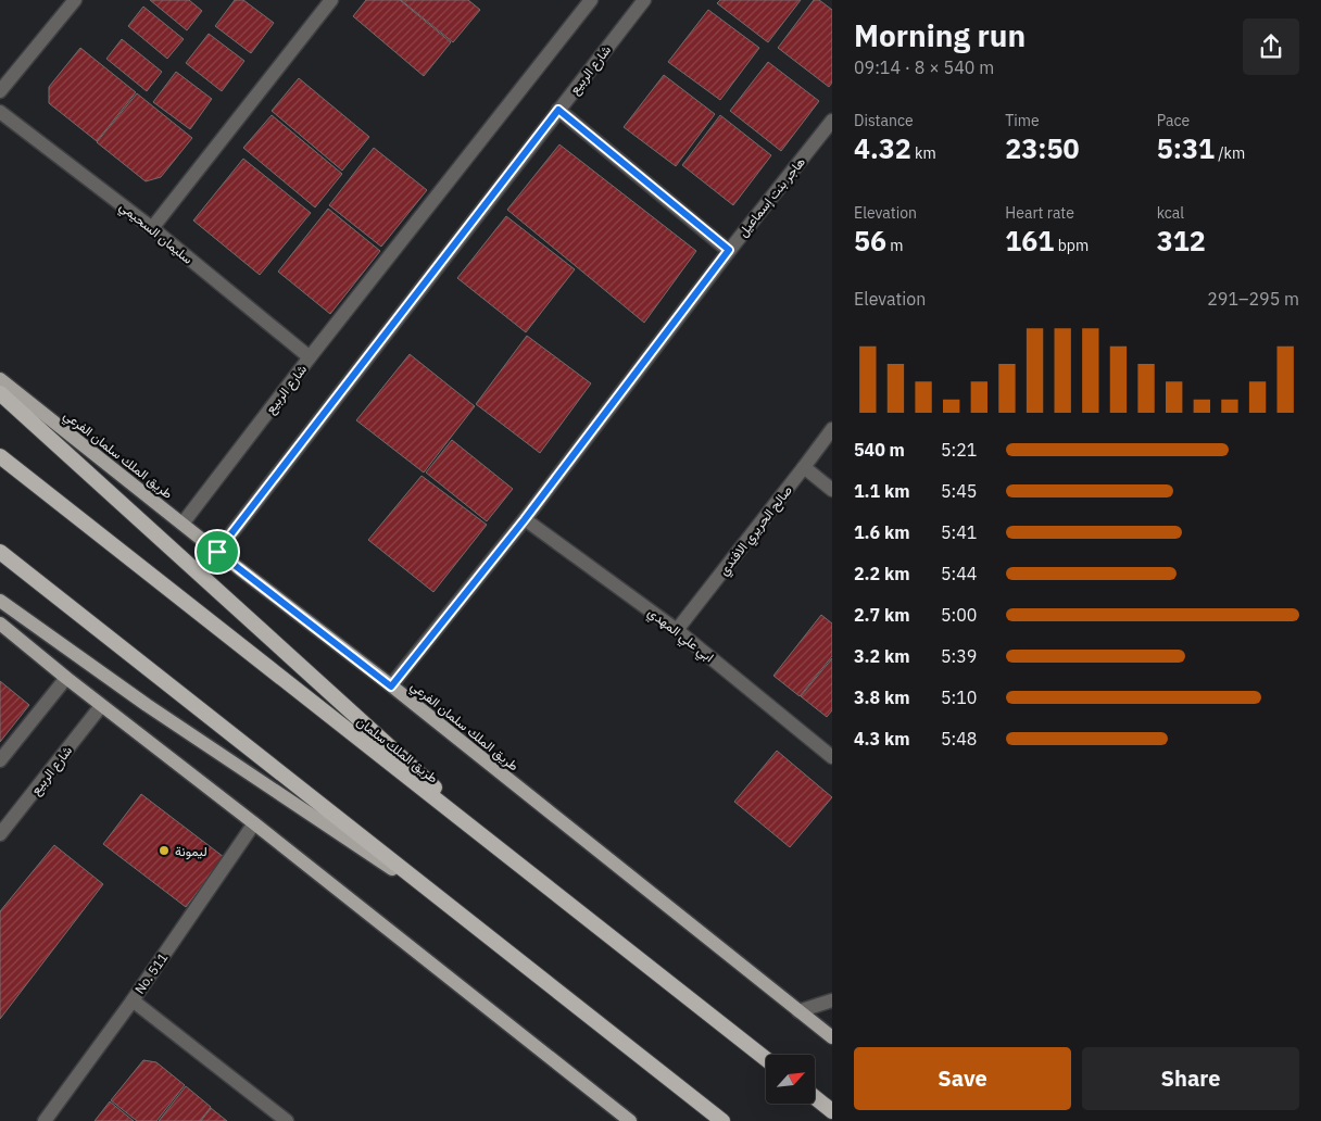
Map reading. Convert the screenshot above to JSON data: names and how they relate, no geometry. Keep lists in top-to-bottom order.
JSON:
{
  "streets": {
    "highway": ["طريق الملك سلمان"],
    "main road": ["طريق الملك سلمان الفرعي"],
    "street": [
      "شارع الربيع",
      "هاجر بنت إسماعيل",
      "سليمان السحيمي",
      "صالح الحريري الافندي",
      "ابي علي المهدي",
      "No. 511"
    ]
  },
  "crossings": [
    ["شارع الربيع", "سليمان السحيمي"],
    ["شارع الربيع", "طريق الملك سلمان الفرعي"],
    ["هاجر بنت إسماعيل", "طريق الملك سلمان الفرعي"],
    ["هاجر بنت إسماعيل", "ابي علي المهدي"],
    ["صالح الحريري الافندي", "ابي علي المهدي"]
  ],
  "places": ["ليمونة"],
  "north": "top right",
  "page": {
    "heading": ["Morning run", "09:14 · 8 × 540 m"],
    "stats": [
      ["Distance", "4.32 km"],
      ["Time", "23:50"],
      ["Pace", "5:31 /km"],
      ["Elevation", "56 m"],
      ["Heart rate", "161 bpm"],
      ["kcal", "312"]
    ],
    "chart": ["Elevation", "291–295 m"],
    "list": [
      {
        "name": "540 m",
        "note": "5:21"
      },
      {
        "name": "1.1 km",
        "note": "5:45"
      },
      {
        "name": "1.6 km",
        "note": "5:41"
      },
      {
        "name": "2.2 km",
        "note": "5:44"
      },
      {
        "name": "2.7 km",
        "note": "5:00"
      },
      {
        "name": "3.2 km",
        "note": "5:39"
      },
      {
        "name": "3.8 km",
        "note": "5:10"
      },
      {
        "name": "4.3 km",
        "note": "5:48"
      }
    ],
    "buttons": ["Save", "Share"]
  }
}
